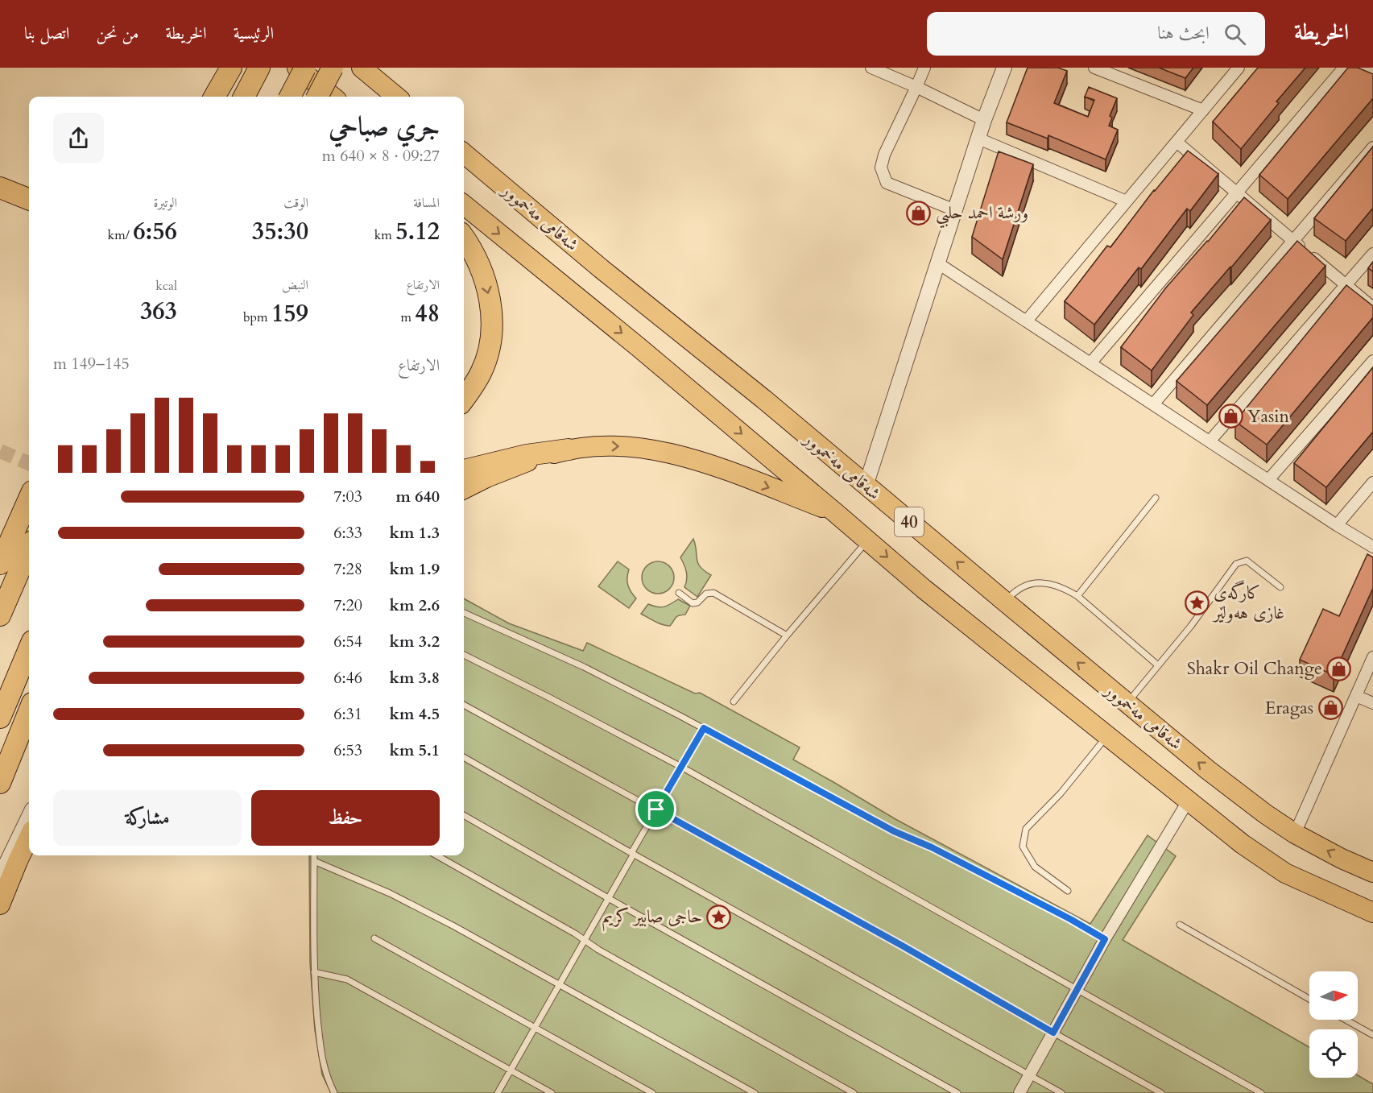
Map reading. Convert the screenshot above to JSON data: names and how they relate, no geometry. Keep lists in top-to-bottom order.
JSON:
{
  "streets": {
    "highway": ["شەقامی مەخموور", "40"]
  },
  "places": {
    "shop": [
      "ورشة احمد حلبي",
      "Yasin",
      "Shakr Oil Change",
      "Eragas"
    ],
    "place": ["کارگەی غازی هەولێر", "حاجی صابیر کریم"]
  },
  "north": "right",
  "page": {
    "header": "الخريطة",
    "search": "ابحث هنا",
    "nav": [
      "الرئيسية",
      "الخريطة",
      "من نحن",
      "اتصل بنا"
    ],
    "heading": ["جري صباحي", "09:27 · 8 × 640 m"],
    "stats": [
      ["المسافة", "5.12 km"],
      ["الوقت", "35:30"],
      ["الوتيرة", "6:56 /km"],
      ["الارتفاع", "48 m"],
      ["النبض", "159 bpm"],
      ["kcal", "363"]
    ],
    "chart": ["الارتفاع", "145–149 m"],
    "list": [
      {
        "name": "640 m",
        "note": "7:03"
      },
      {
        "name": "1.3 km",
        "note": "6:33"
      },
      {
        "name": "1.9 km",
        "note": "7:28"
      },
      {
        "name": "2.6 km",
        "note": "7:20"
      },
      {
        "name": "3.2 km",
        "note": "6:54"
      },
      {
        "name": "3.8 km",
        "note": "6:46"
      },
      {
        "name": "4.5 km",
        "note": "6:31"
      },
      {
        "name": "5.1 km",
        "note": "6:53"
      }
    ],
    "buttons": ["حفظ", "مشاركة"]
  }
}
